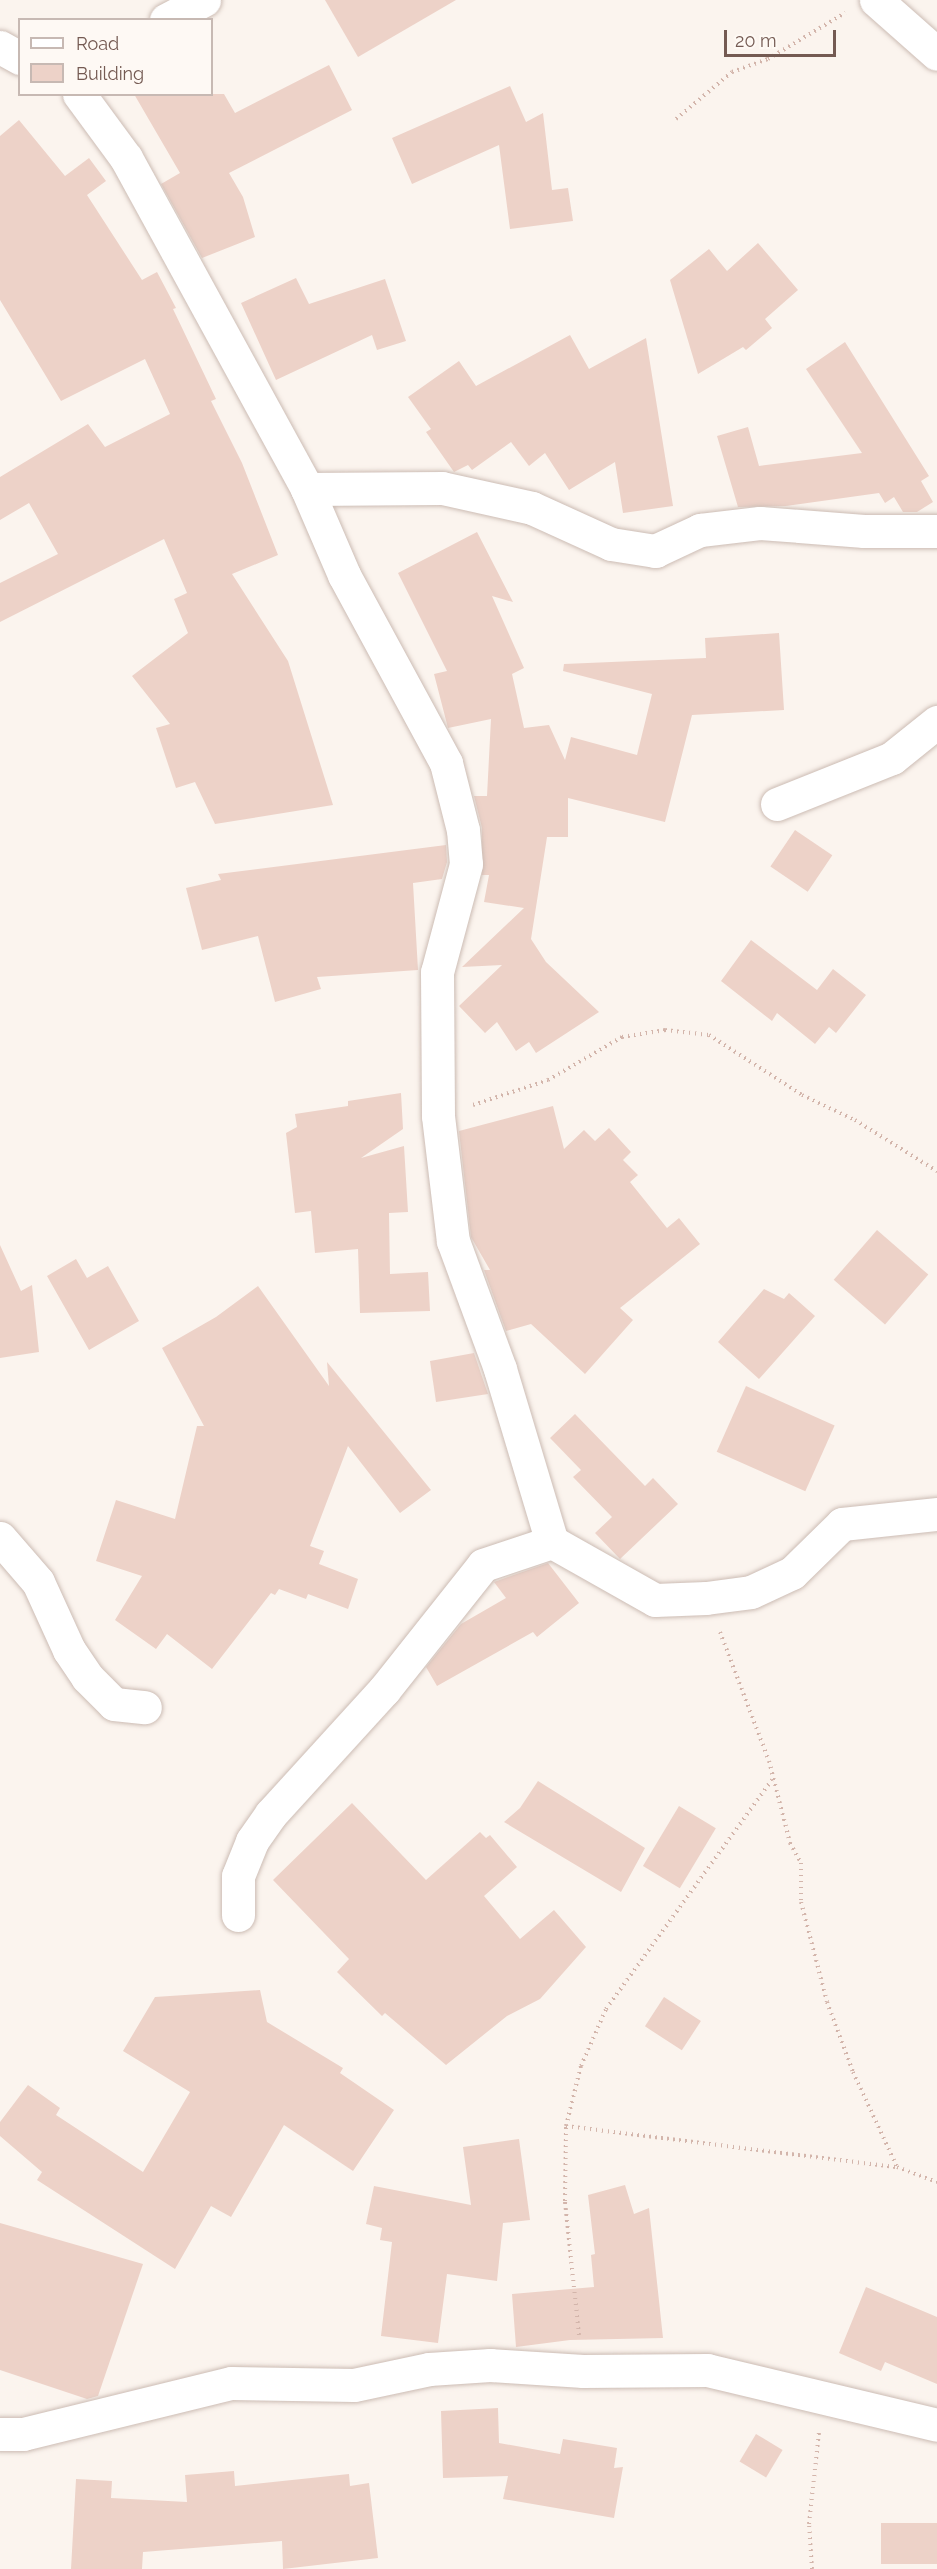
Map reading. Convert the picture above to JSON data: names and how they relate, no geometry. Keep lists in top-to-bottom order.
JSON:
{
  "legend": ["Road", "Building"],
  "scale_bar": "20 m"
}
